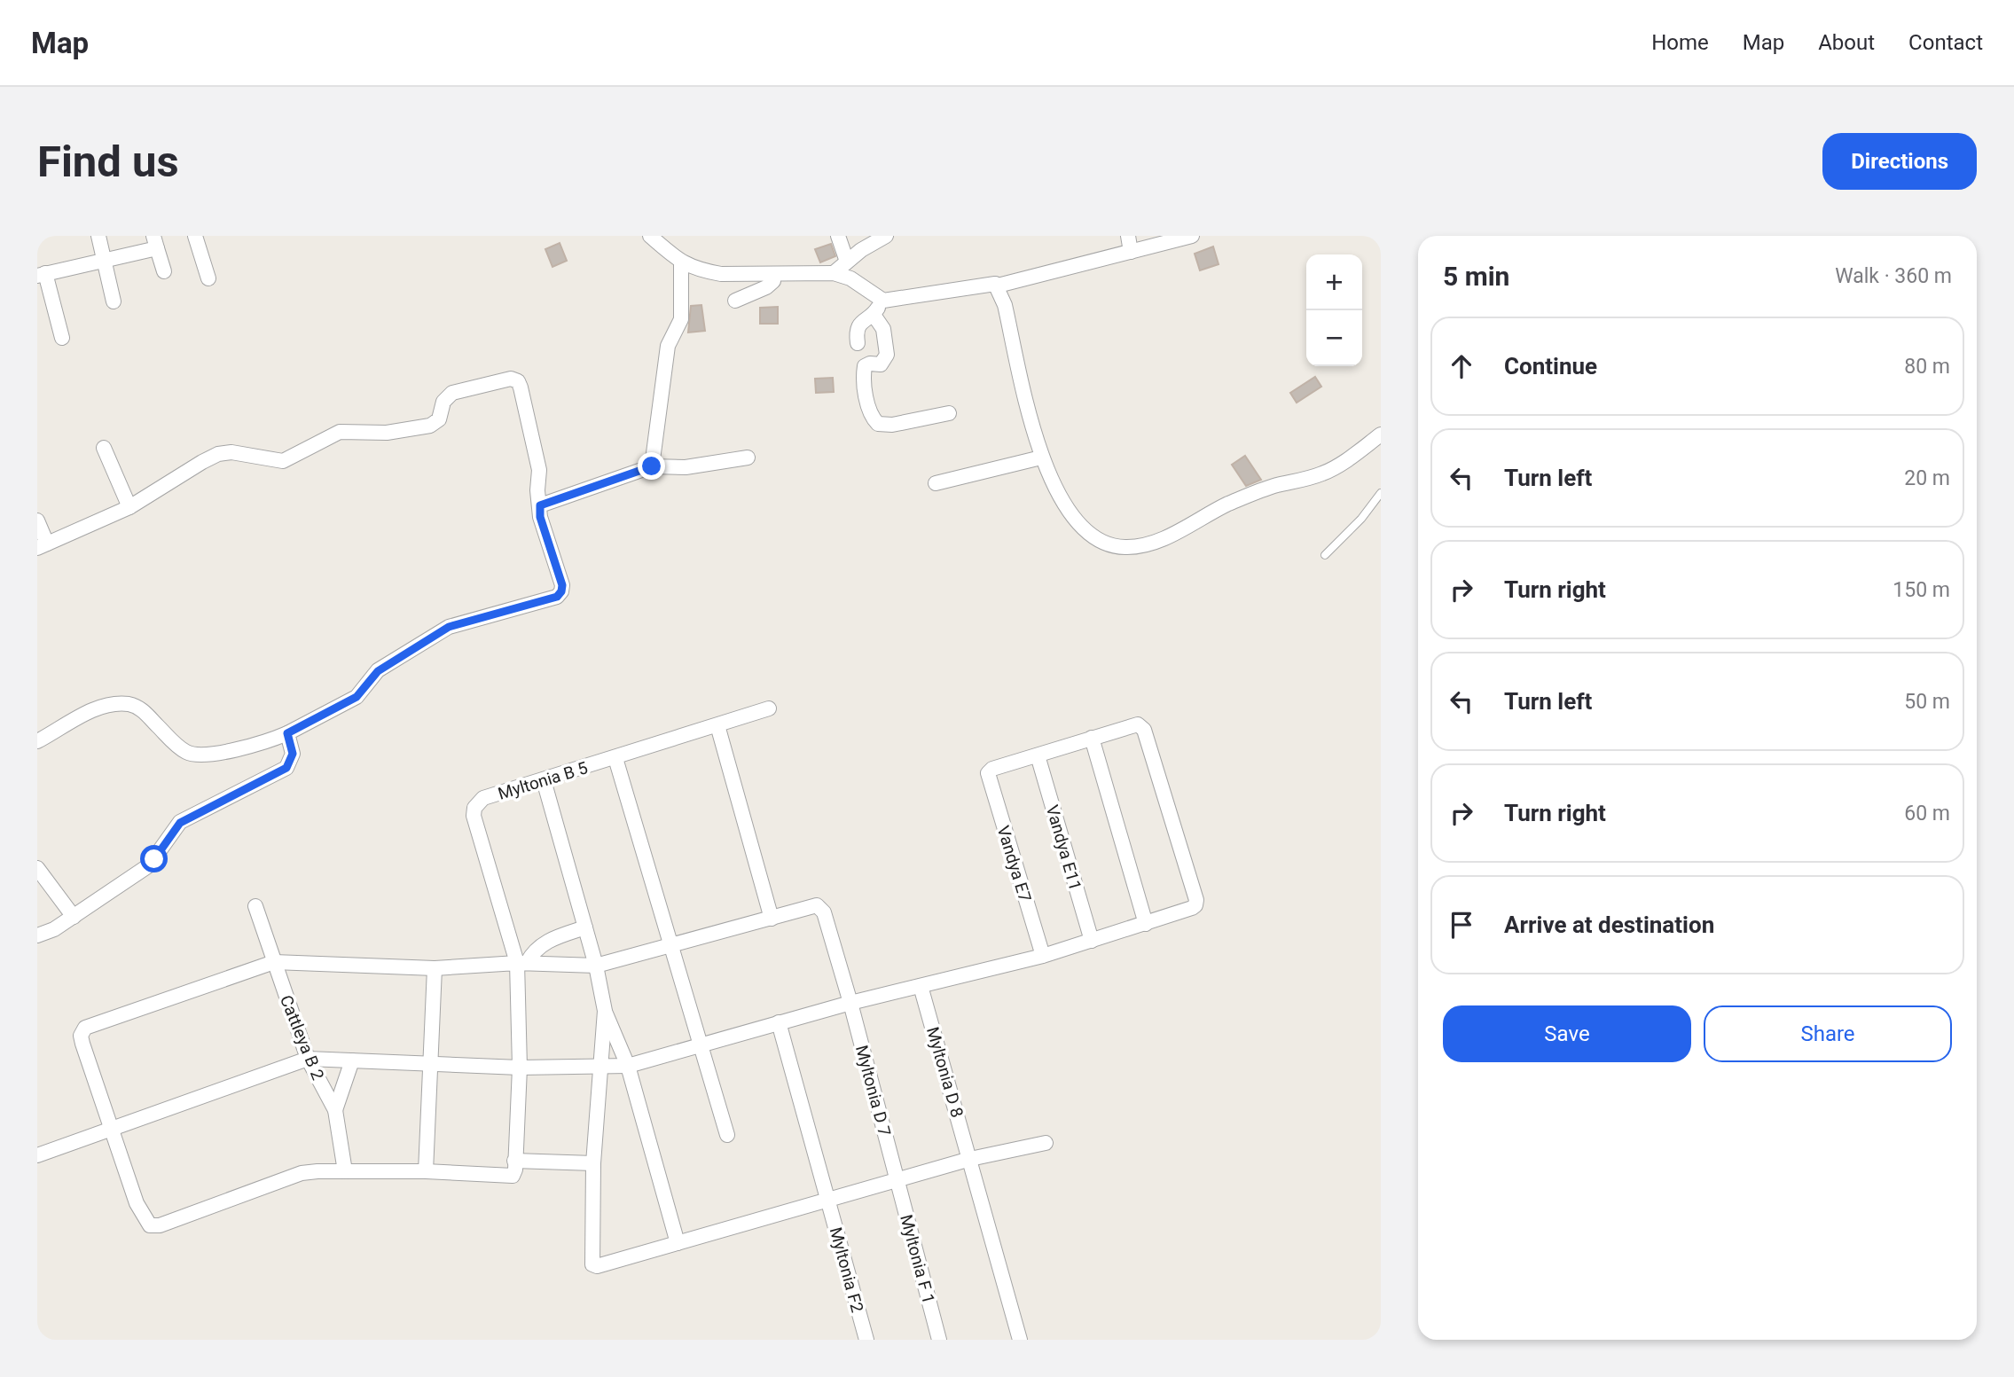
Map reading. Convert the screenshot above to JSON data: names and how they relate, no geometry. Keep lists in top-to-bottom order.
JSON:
{
  "streets": {
    "street": [
      "Myltonia B 5",
      "Vandya E11",
      "Vandya E7",
      "Cattleya B 2",
      "Myltonia D 8",
      "Myltonia D 7",
      "Myltonia F 1",
      "Myltonia F2"
    ]
  },
  "crossings": [
    ["Myltonia B 5", "Myltonia D 7"],
    ["Vandya E11", "Vandya E7"],
    ["Cattleya B 2", "Myltonia D 7"],
    ["Myltonia D 7", "Myltonia F 1"]
  ],
  "page": {
    "header": "Map",
    "nav": [
      "Home",
      "Map",
      "About",
      "Contact"
    ],
    "buttons": [
      "Directions",
      ["Save", "Share"]
    ],
    "title": "Find us",
    "heading": ["5 min", "Walk · 360 m"],
    "map_buttons": ["+", "−"],
    "list": [
      ["Continue", "80 m"],
      ["Turn left", "20 m"],
      ["Turn right", "150 m"],
      ["Turn left", "50 m"],
      ["Turn right", "60 m"],
      "Arrive at destination"
    ]
  }
}
